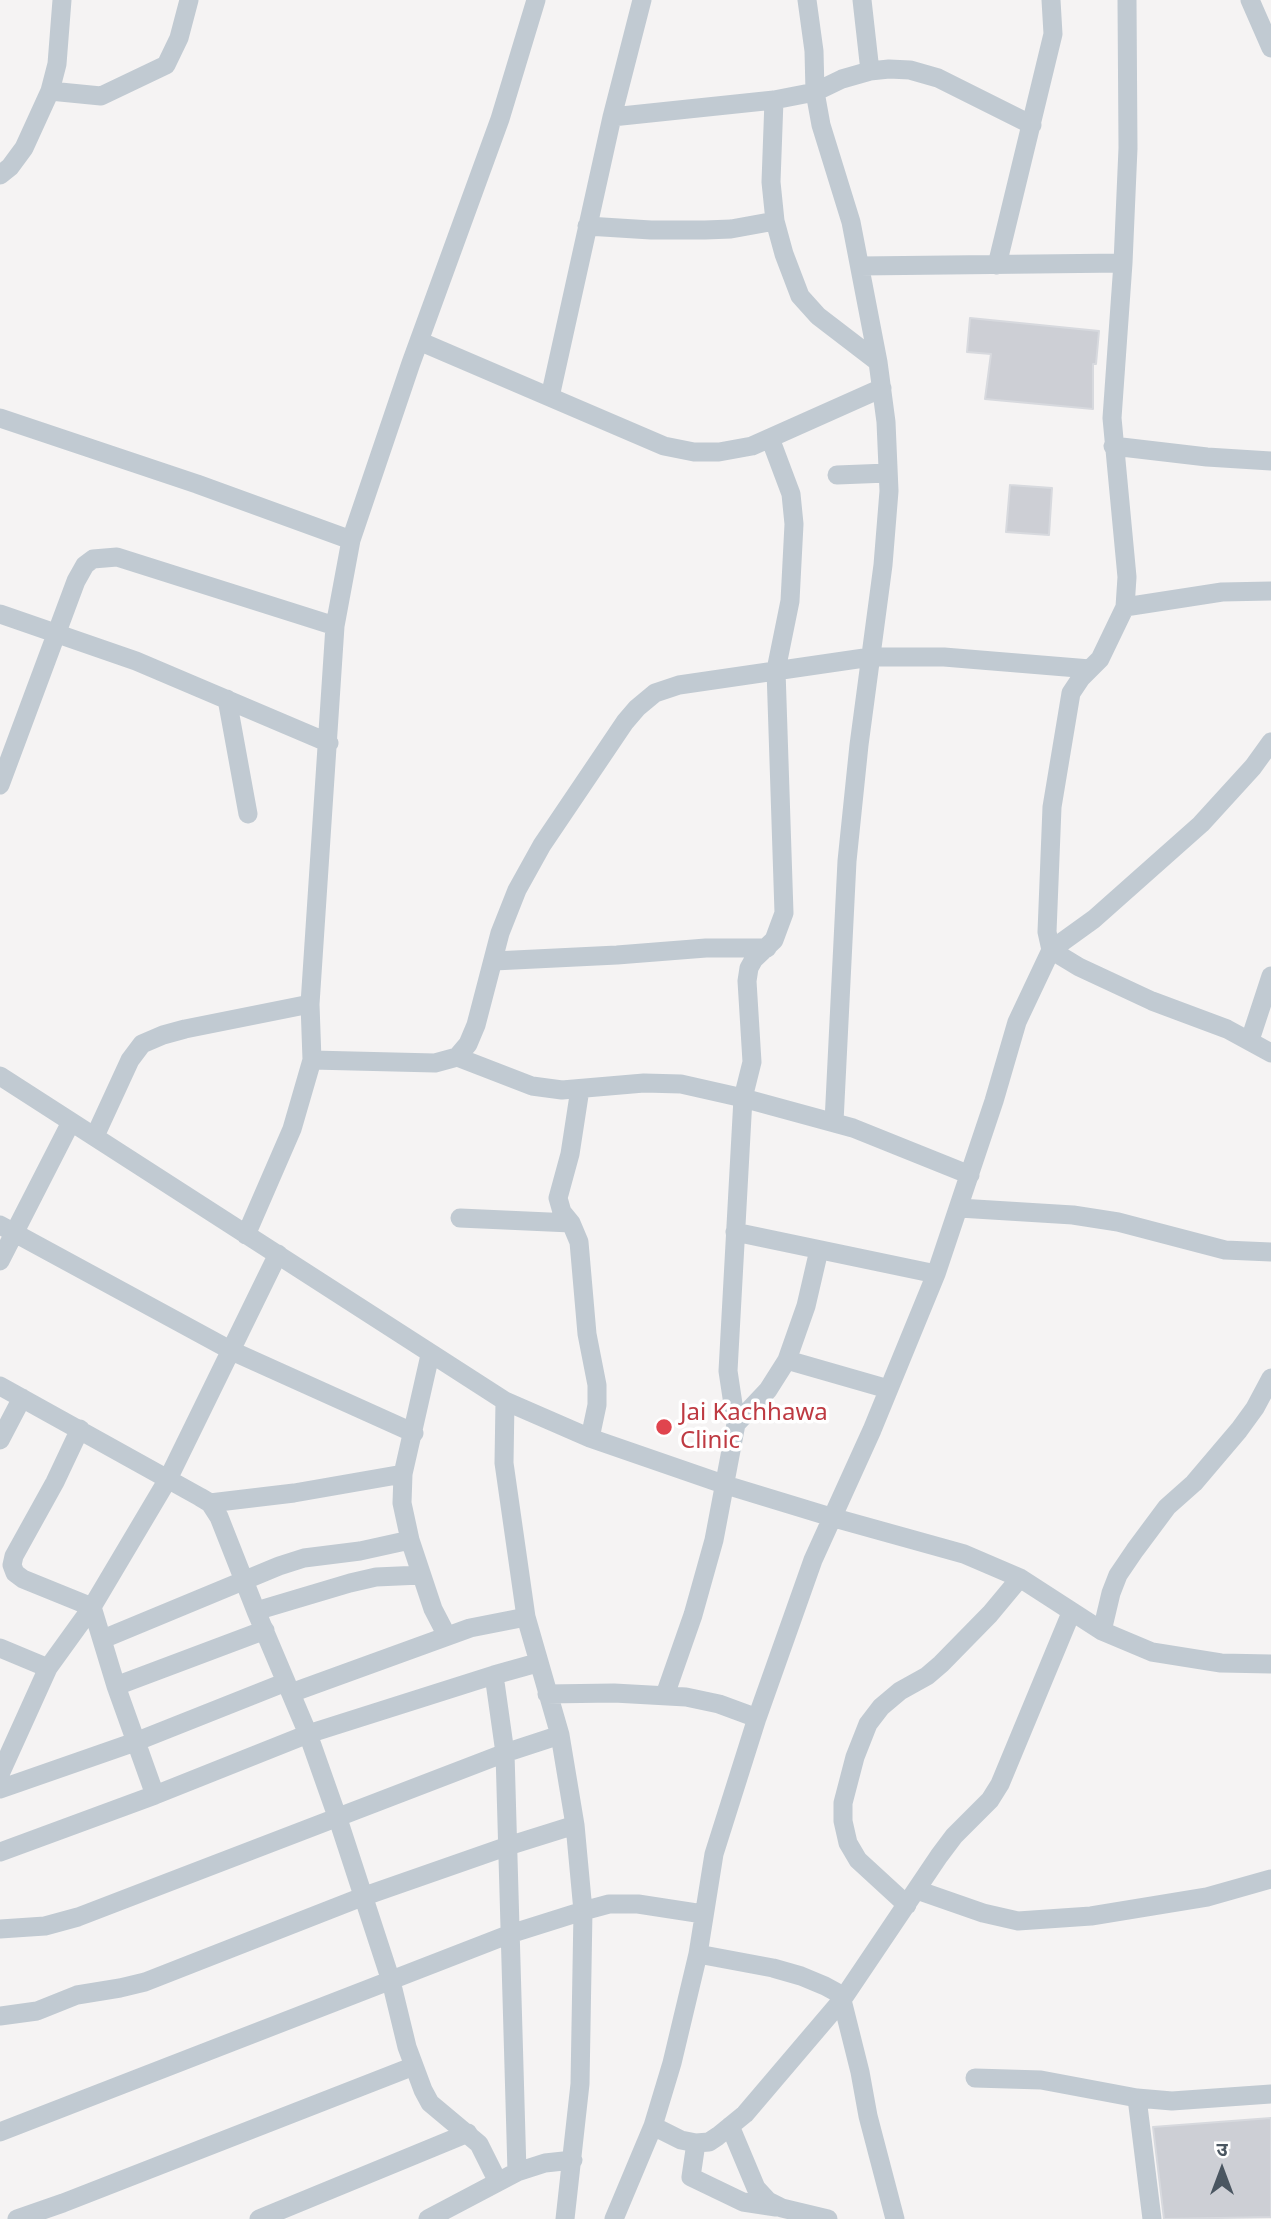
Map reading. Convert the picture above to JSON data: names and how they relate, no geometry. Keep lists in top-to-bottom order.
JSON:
{
  "places": ["Jai Kachhawa Clinic"],
  "north": "top"
}
